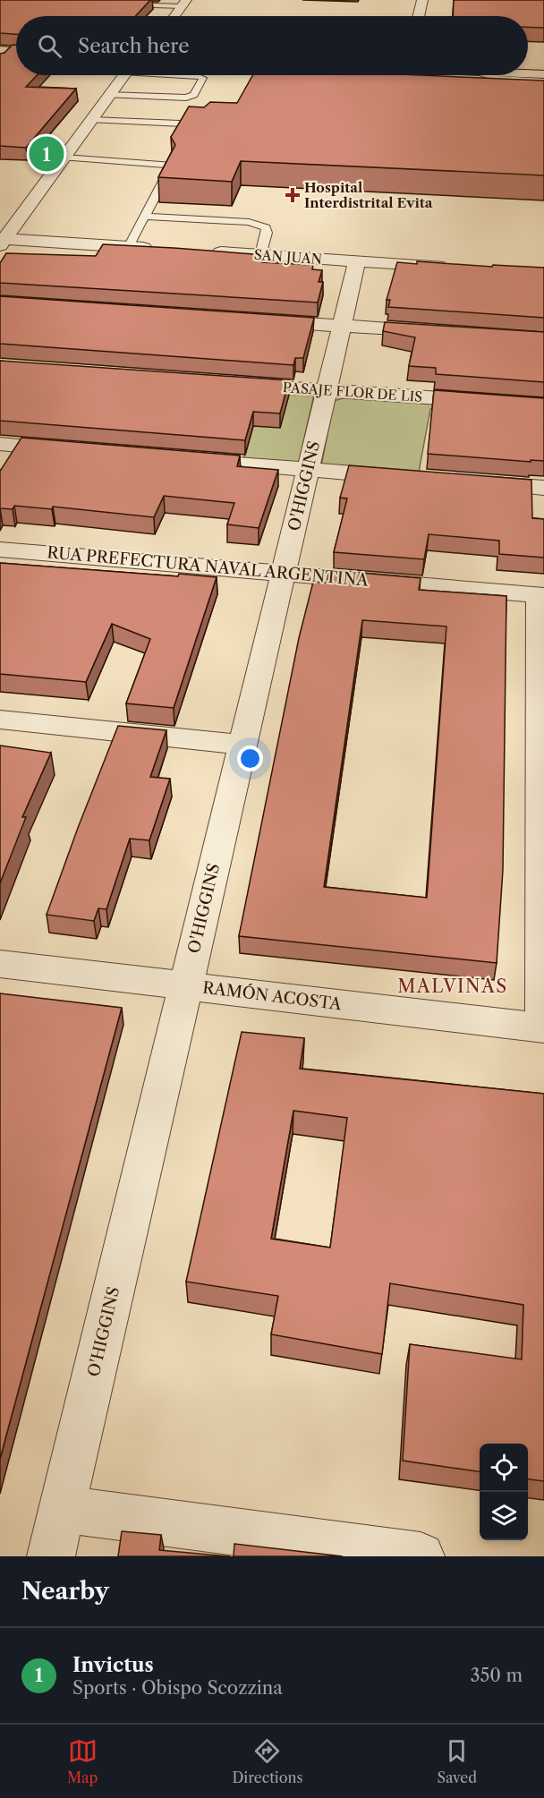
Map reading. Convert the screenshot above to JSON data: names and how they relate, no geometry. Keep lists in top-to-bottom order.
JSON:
{
  "streets": {
    "street": [
      "SAN JUAN",
      "PASAJE FLOR DE LIS",
      "O'HIGGINS",
      "RUA PREFECTURA NAVAL ARGENTINA",
      "RAMÓN ACOSTA"
    ]
  },
  "crossings": [
    ["SAN JUAN", "O'HIGGINS"],
    ["PASAJE FLOR DE LIS", "O'HIGGINS"],
    ["O'HIGGINS", "RUA PREFECTURA NAVAL ARGENTINA"],
    ["O'HIGGINS", "RAMÓN ACOSTA"]
  ],
  "districts": ["MALVINAS"],
  "places": {
    "health": ["Hospital Interdistrital Evita"]
  },
  "page": {
    "search": "Search here",
    "pins": "1",
    "heading": "Nearby",
    "list": [
      {
        "mark": "1",
        "name": "Invictus",
        "note": "Sports · Obispo Scozzina",
        "value": "350 m"
      }
    ],
    "nav": ["Map", "Directions", "Saved"]
  }
}
